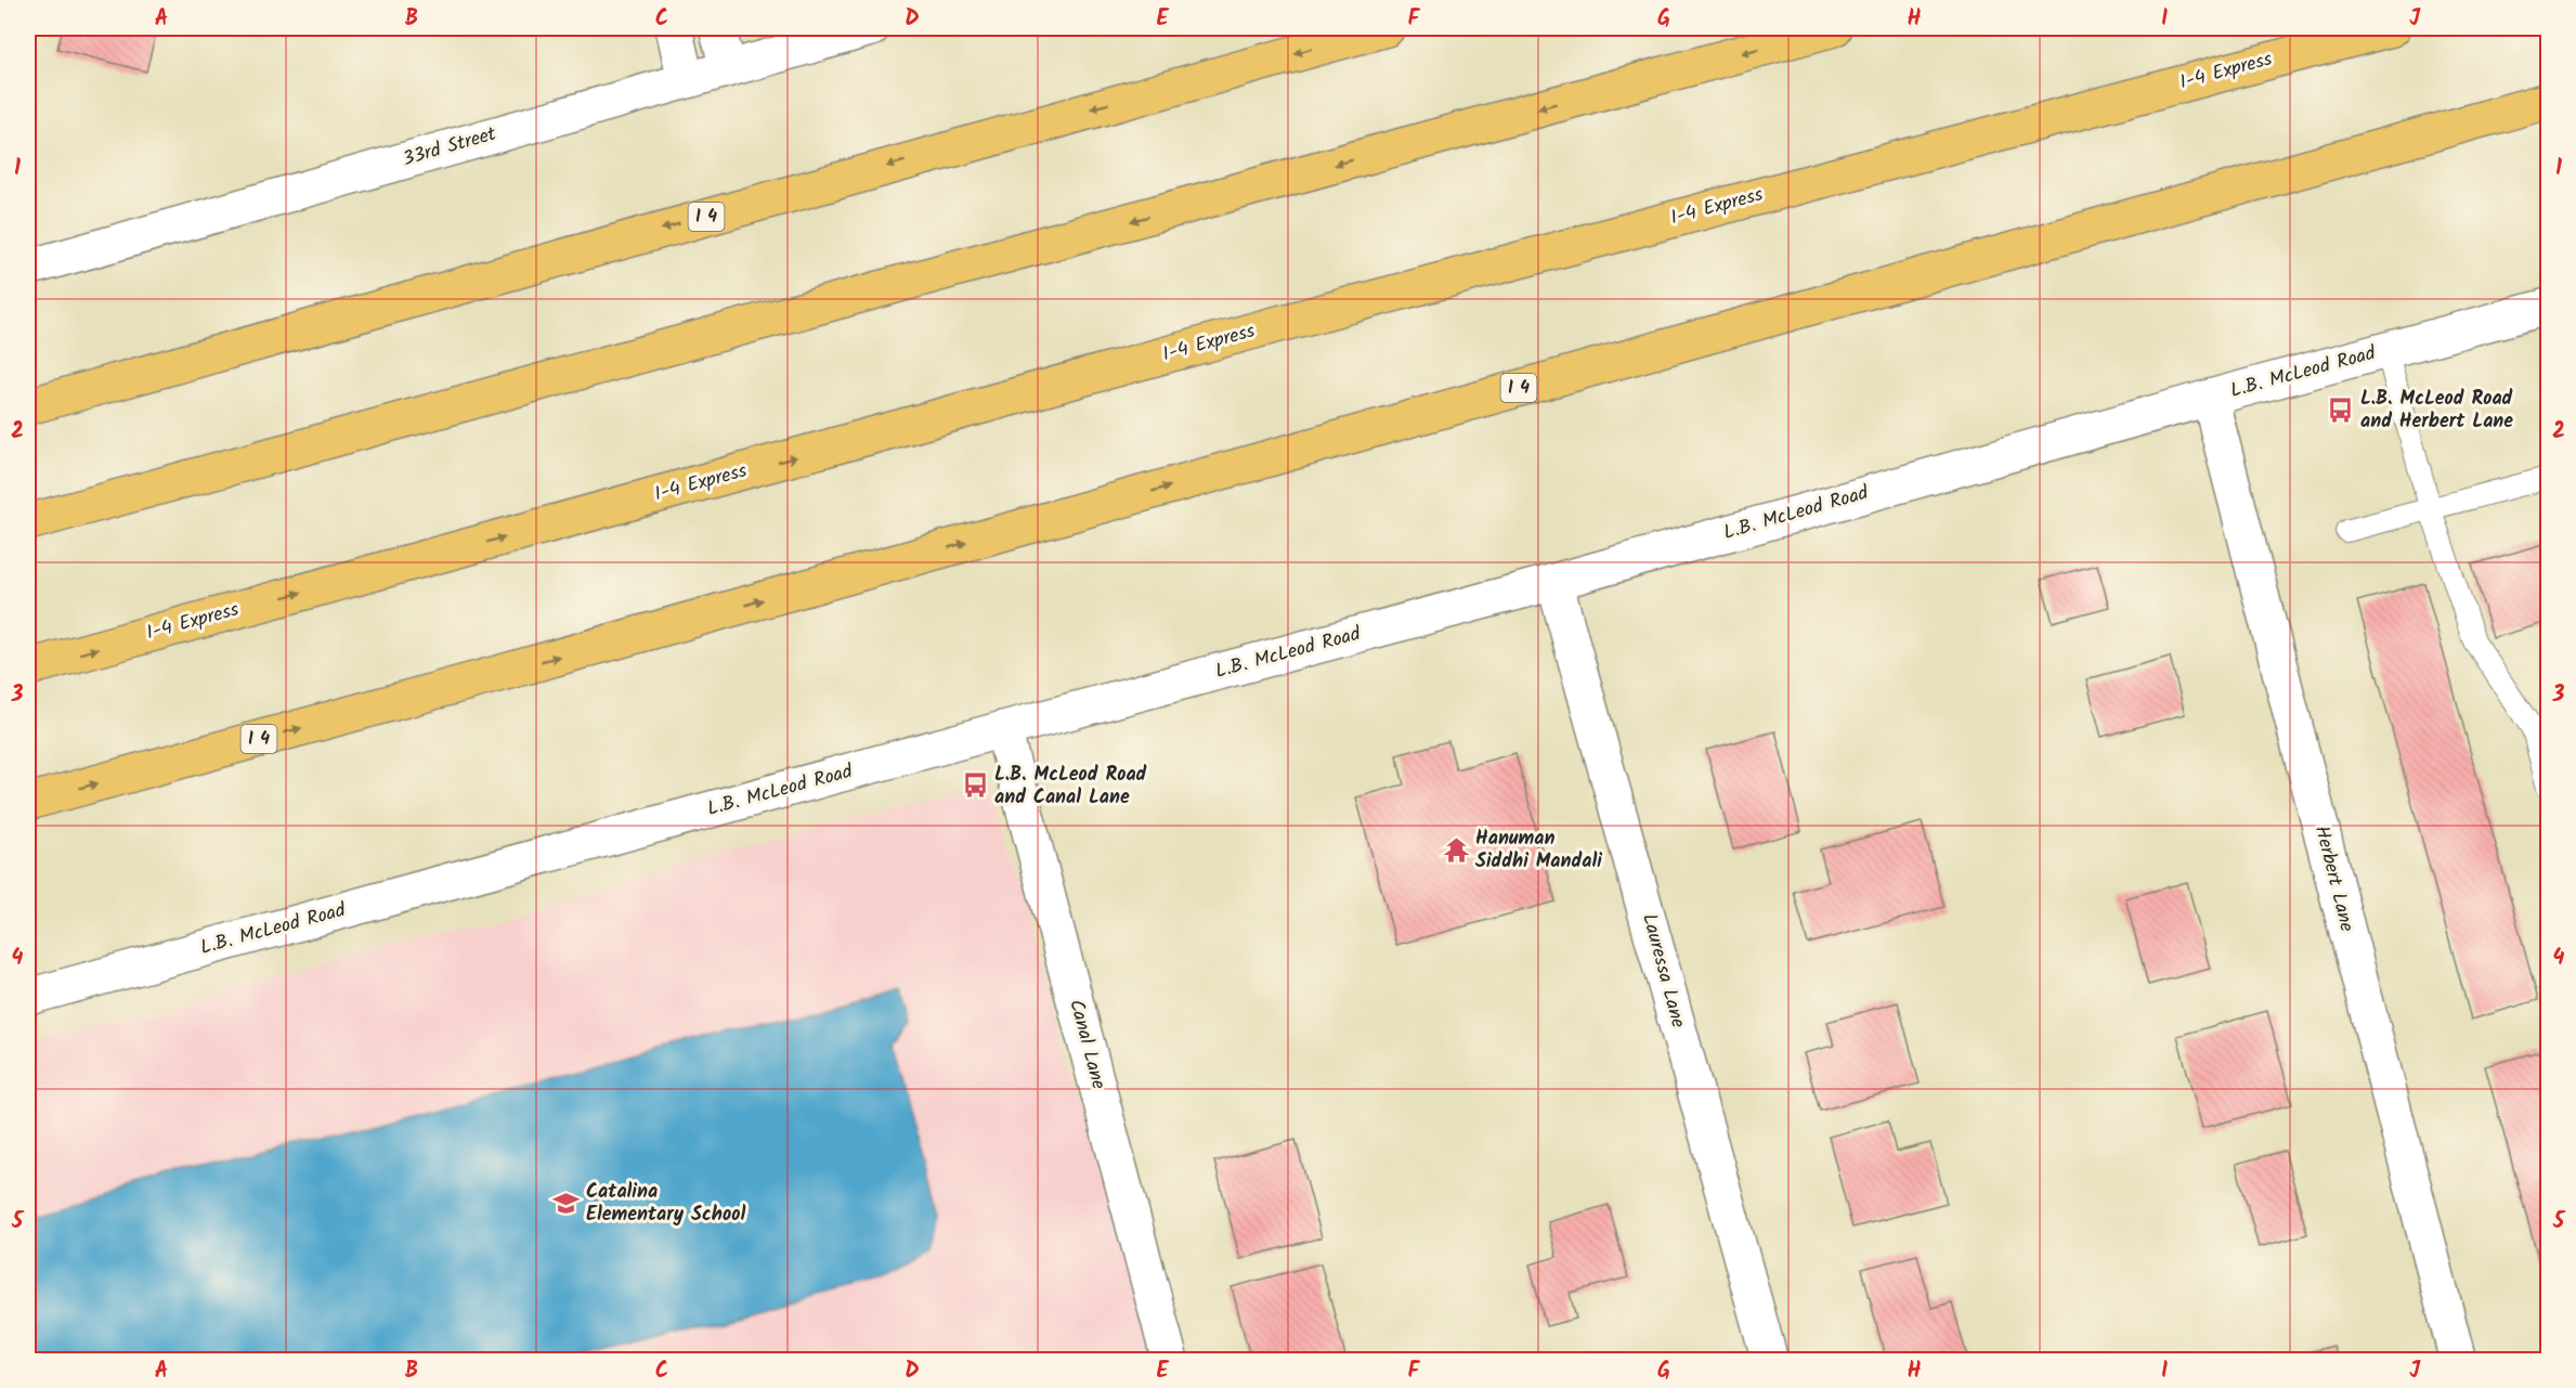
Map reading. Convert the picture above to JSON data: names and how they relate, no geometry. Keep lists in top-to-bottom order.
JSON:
{
  "streets": {
    "highway": ["I-4 Express", "I 4"],
    "street": [
      "33rd Street",
      "L.B. McLeod Road",
      "Herbert Lane",
      "Lauressa Lane",
      "Canal Lane"
    ]
  },
  "crossings": [
    ["L.B. McLeod Road", "Herbert Lane"],
    ["L.B. McLeod Road", "Lauressa Lane"],
    ["L.B. McLeod Road", "Canal Lane"]
  ],
  "places": {
    "bus stop": ["L.B. McLeod Road and Herbert Lane", "L.B. McLeod Road and Canal Lane"],
    "temple": ["Hanuman Siddhi Mandali"],
    "school or university": ["Catalina Elementary School"]
  },
  "grid": {
    "columns": [
      "A",
      "B",
      "C",
      "D",
      "E",
      "F",
      "G",
      "H",
      "I",
      "J"
    ],
    "rows": [
      "1",
      "2",
      "3",
      "4",
      "5"
    ]
  }
}
